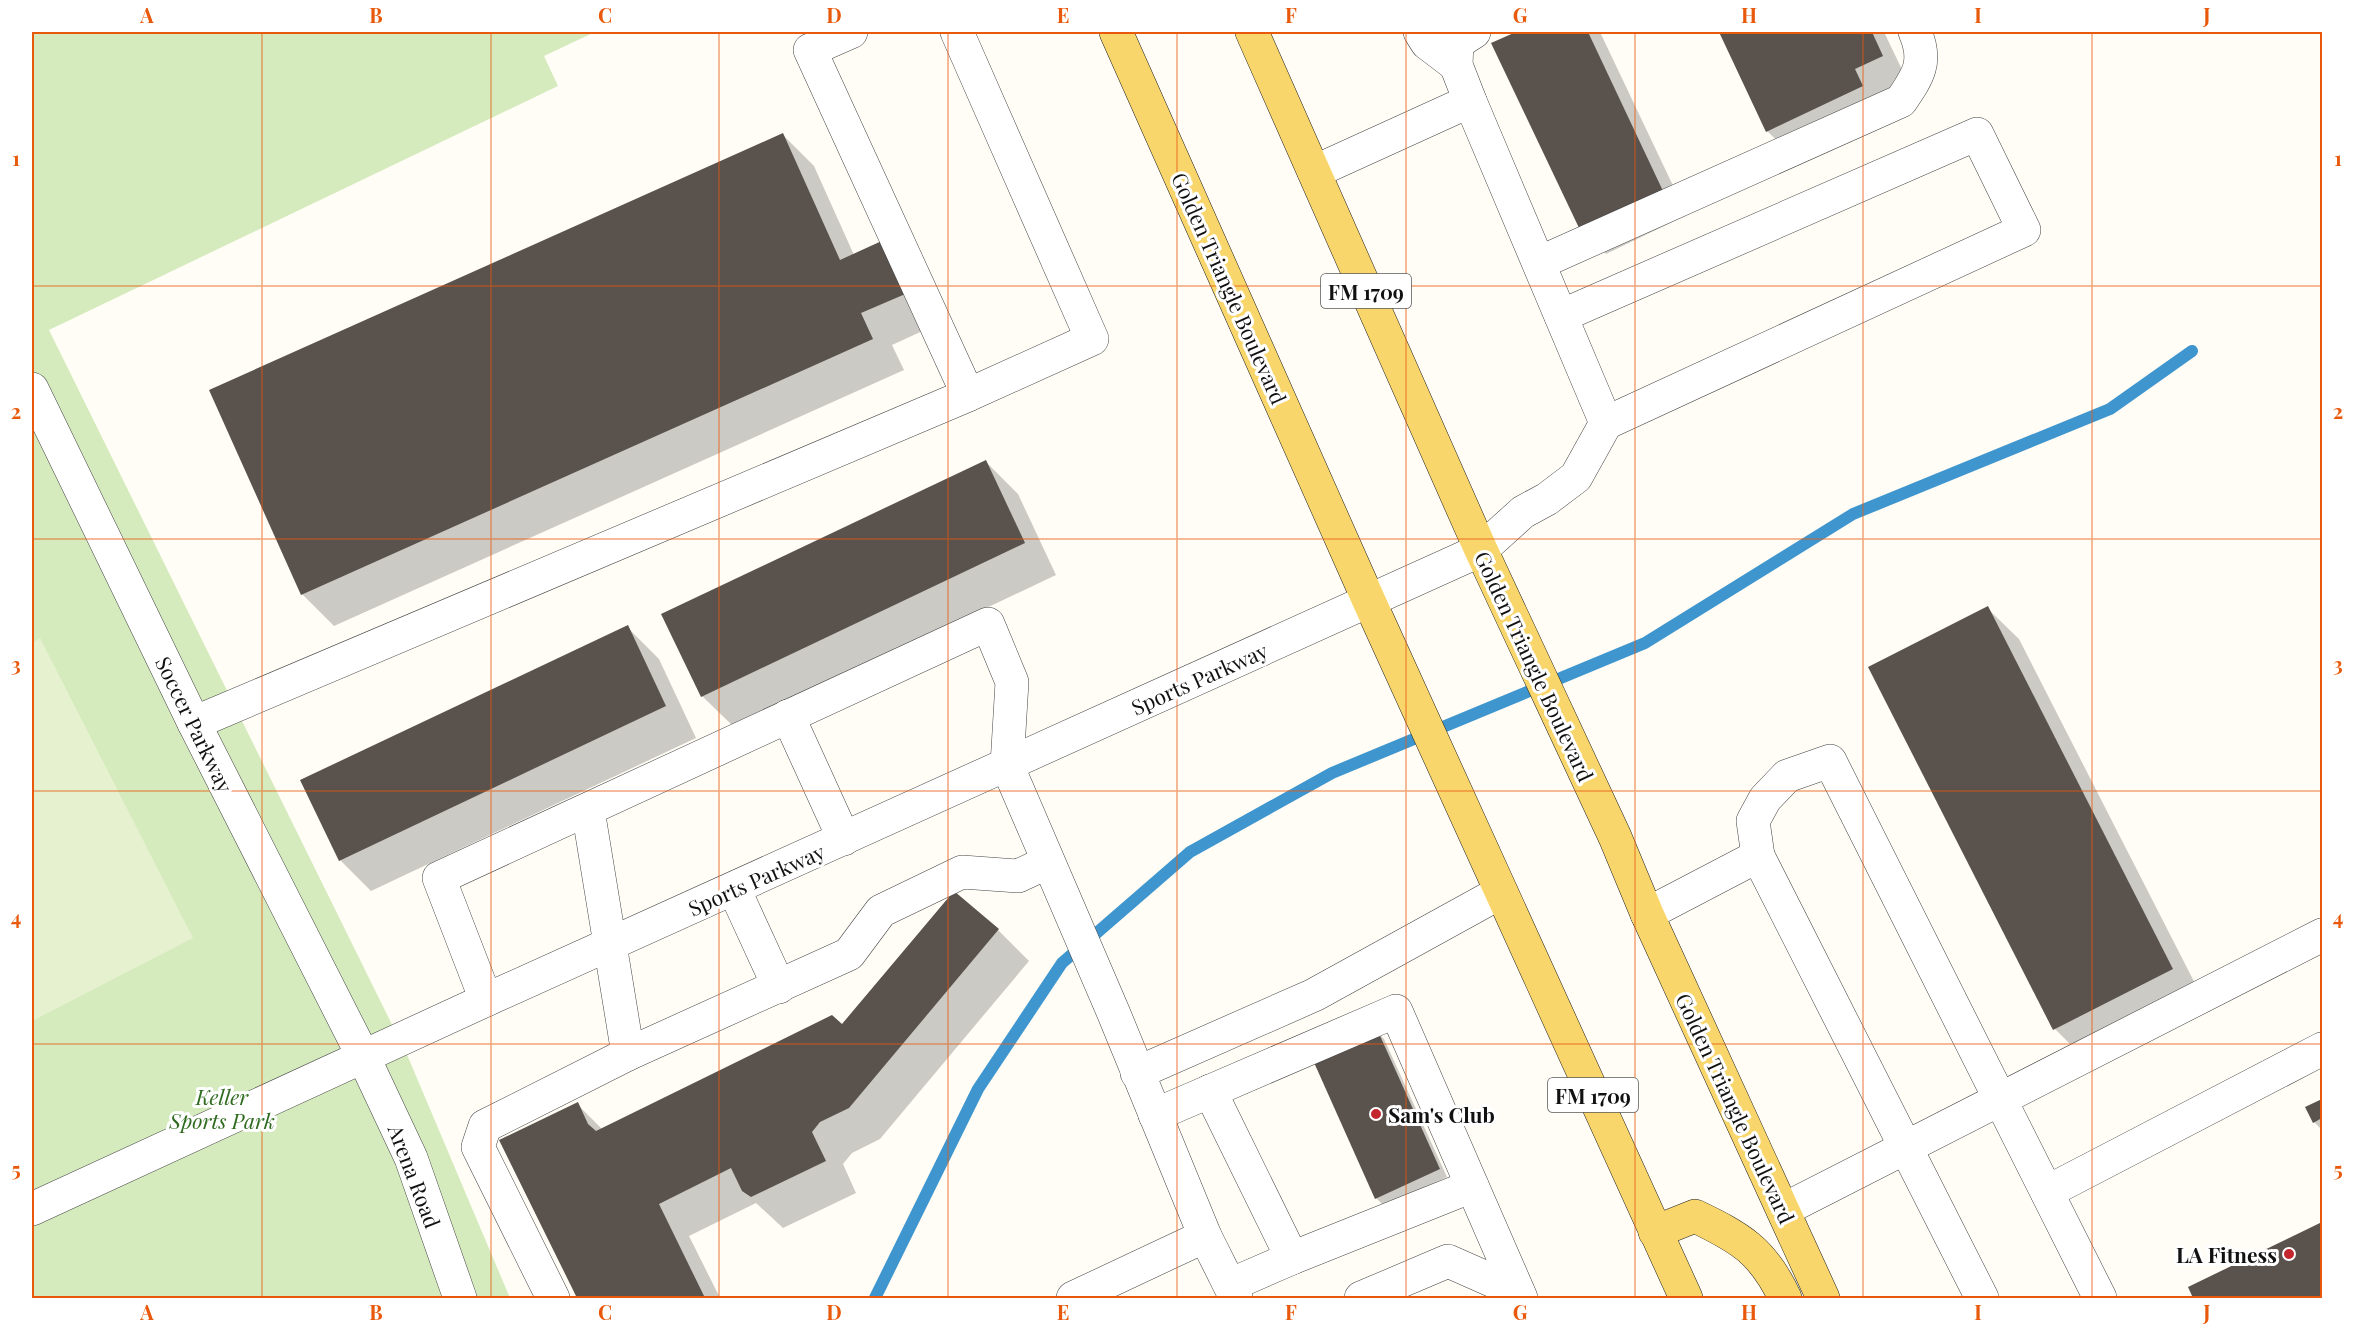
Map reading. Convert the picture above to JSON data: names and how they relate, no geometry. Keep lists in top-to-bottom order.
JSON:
{
  "streets": {
    "main road": ["Golden Triangle Boulevard", "FM 1709"],
    "street": ["Sports Parkway", "Soccer Parkway", "Arena Road"]
  },
  "crossings": [
    ["Golden Triangle Boulevard", "Sports Parkway"],
    ["Sports Parkway", "Soccer Parkway"],
    ["Sports Parkway", "Arena Road"],
    ["Soccer Parkway", "Arena Road"]
  ],
  "parks": ["Keller Sports Park"],
  "places": ["Sam's Club", "LA Fitness"],
  "grid": {
    "columns": [
      "A",
      "B",
      "C",
      "D",
      "E",
      "F",
      "G",
      "H",
      "I",
      "J"
    ],
    "rows": [
      "1",
      "2",
      "3",
      "4",
      "5"
    ]
  }
}
